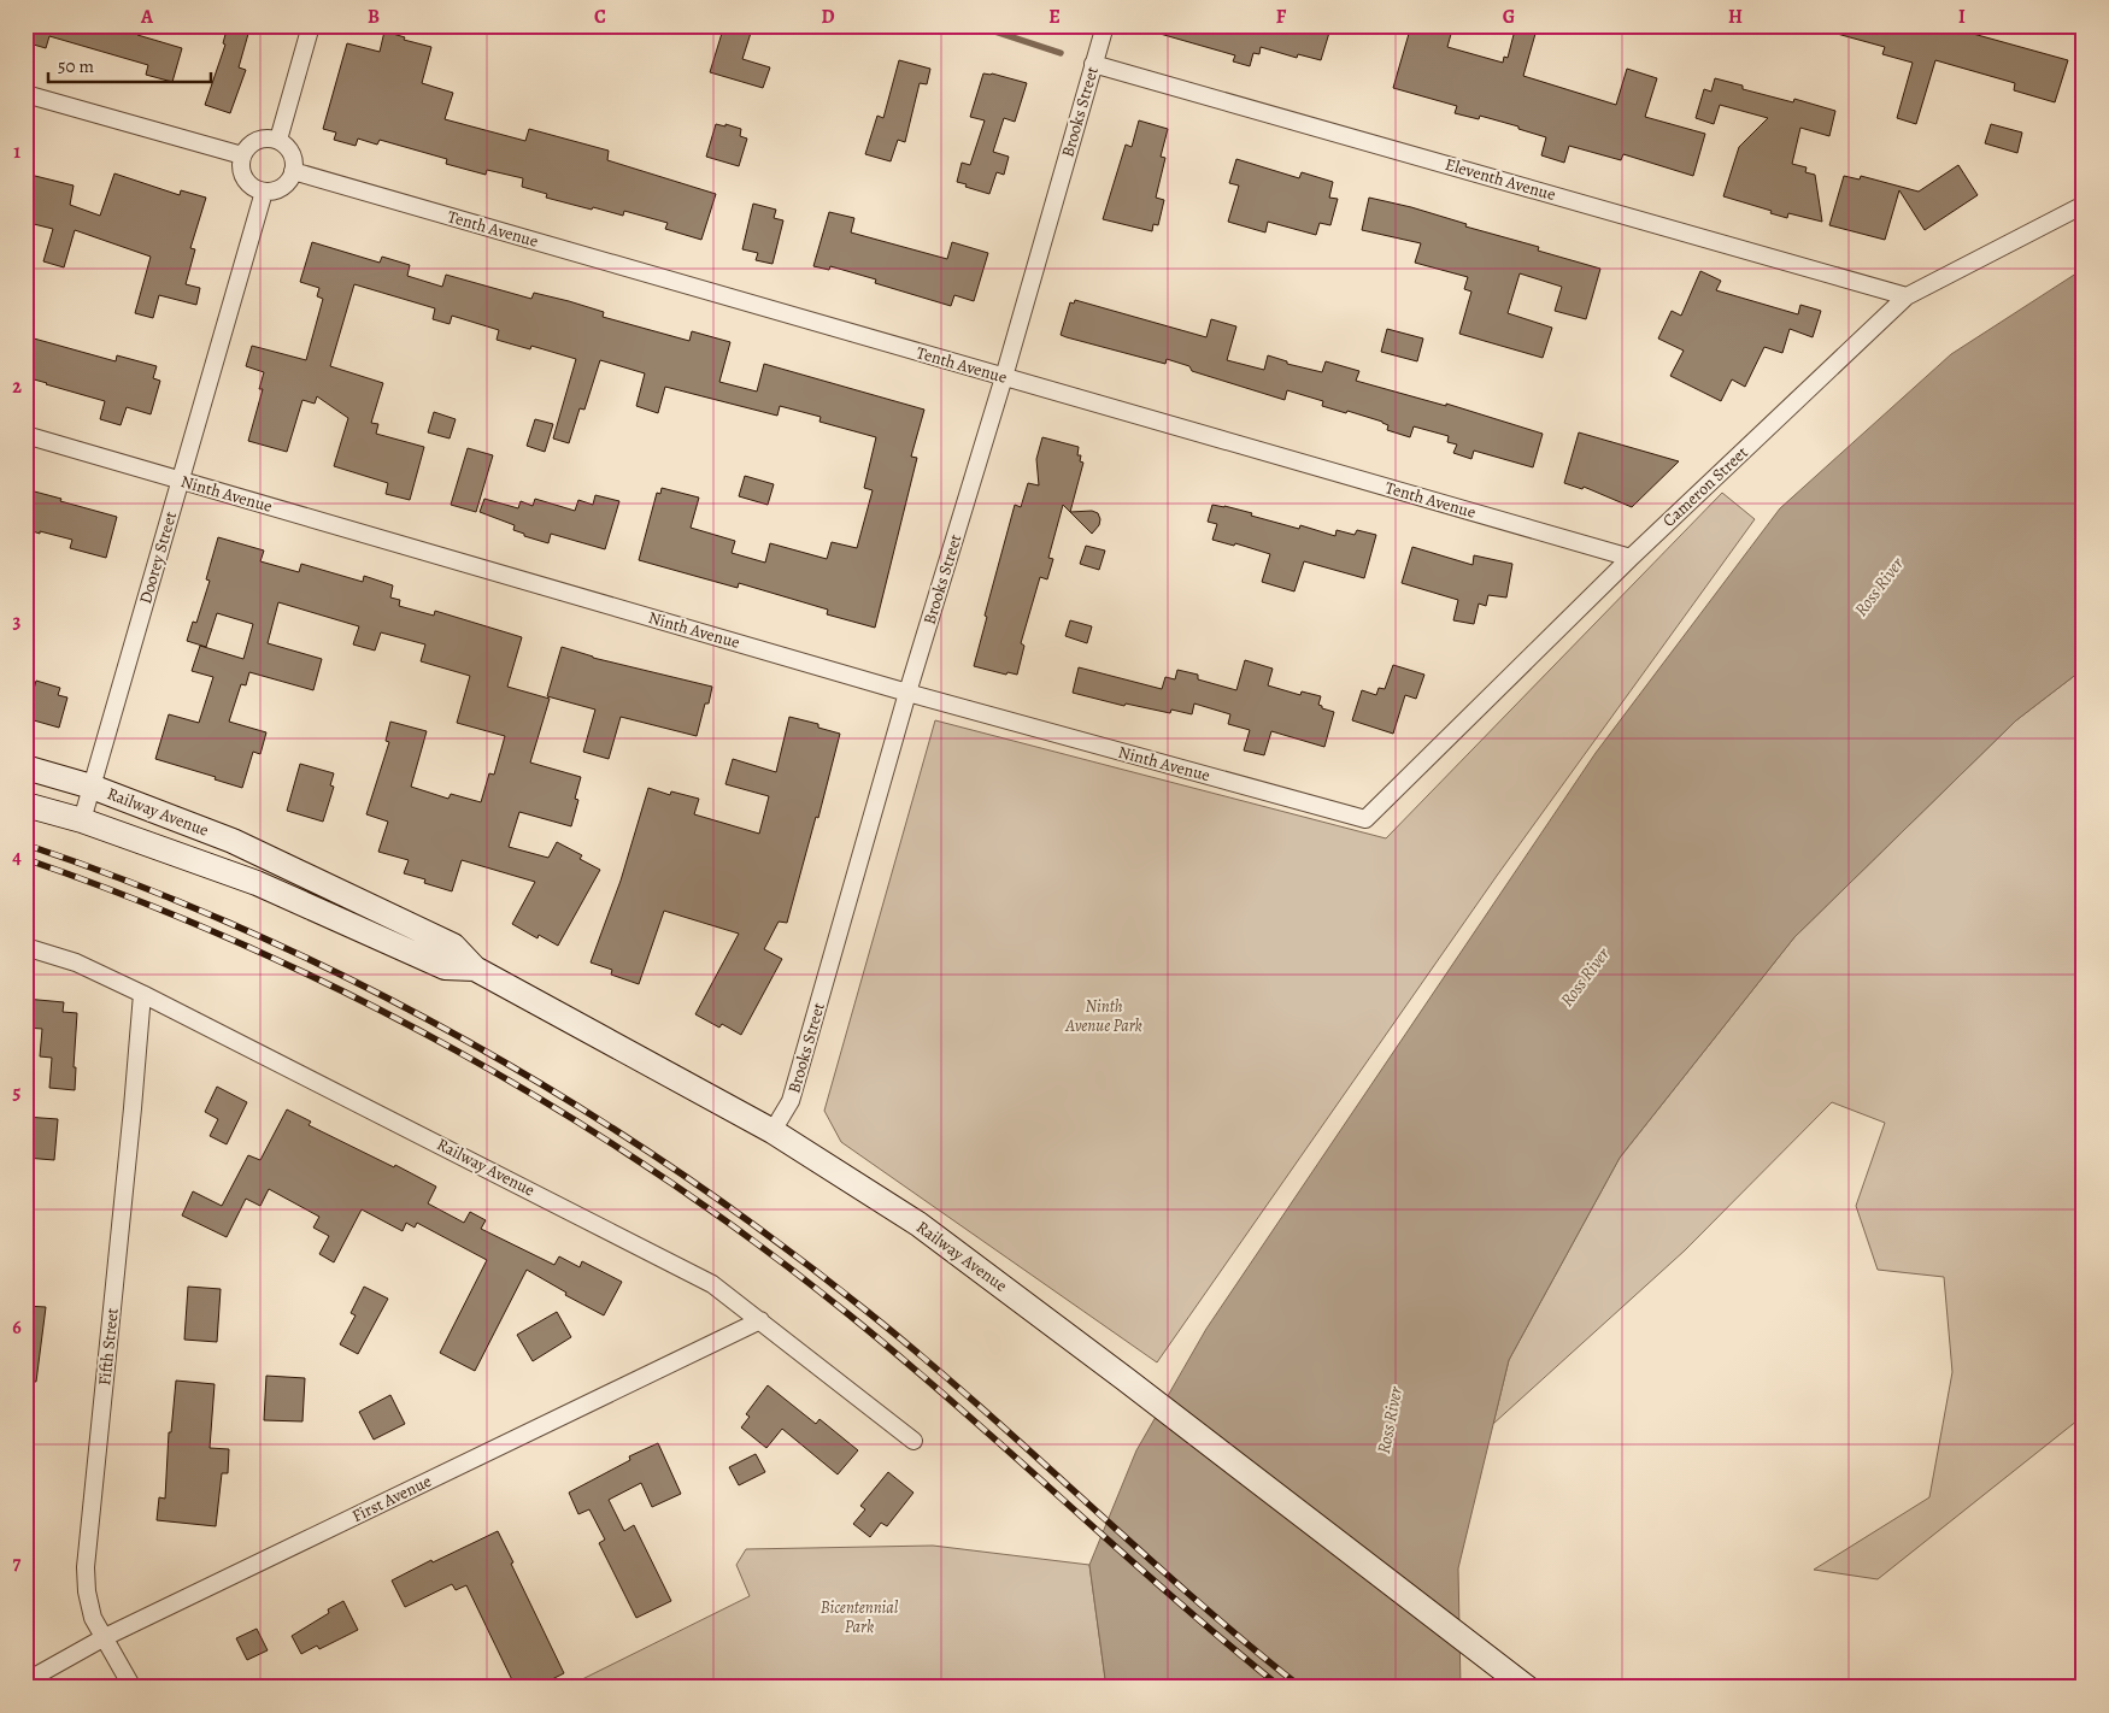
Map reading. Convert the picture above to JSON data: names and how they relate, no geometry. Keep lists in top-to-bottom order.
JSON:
{
  "streets": {
    "main road": ["Railway Avenue"],
    "street": [
      "Brooks Street",
      "Eleventh Avenue",
      "Tenth Avenue",
      "Cameron Street",
      "Ninth Avenue",
      "Doorey Street",
      "Fifth Street",
      "First Avenue"
    ]
  },
  "crossings": [
    ["Brooks Street", "Eleventh Avenue"],
    ["Brooks Street", "Tenth Avenue"],
    ["Brooks Street", "Ninth Avenue"],
    ["Brooks Street", "Railway Avenue"],
    ["Eleventh Avenue", "Cameron Street"],
    ["Tenth Avenue", "Cameron Street"],
    ["Tenth Avenue", "Doorey Street"],
    ["Cameron Street", "Ninth Avenue"],
    ["Ninth Avenue", "Doorey Street"],
    ["Doorey Street", "Railway Avenue"],
    ["Railway Avenue", "Fifth Street"],
    ["Railway Avenue", "First Avenue"],
    ["Fifth Street", "First Avenue"]
  ],
  "water": ["Ross River"],
  "parks": ["Ninth Avenue Park", "Bicentennial Park"],
  "scale_bar": "50 m",
  "grid": {
    "columns": [
      "A",
      "B",
      "C",
      "D",
      "E",
      "F",
      "G",
      "H",
      "I"
    ],
    "rows": [
      "1",
      "2",
      "3",
      "4",
      "5",
      "6",
      "7"
    ]
  }
}
